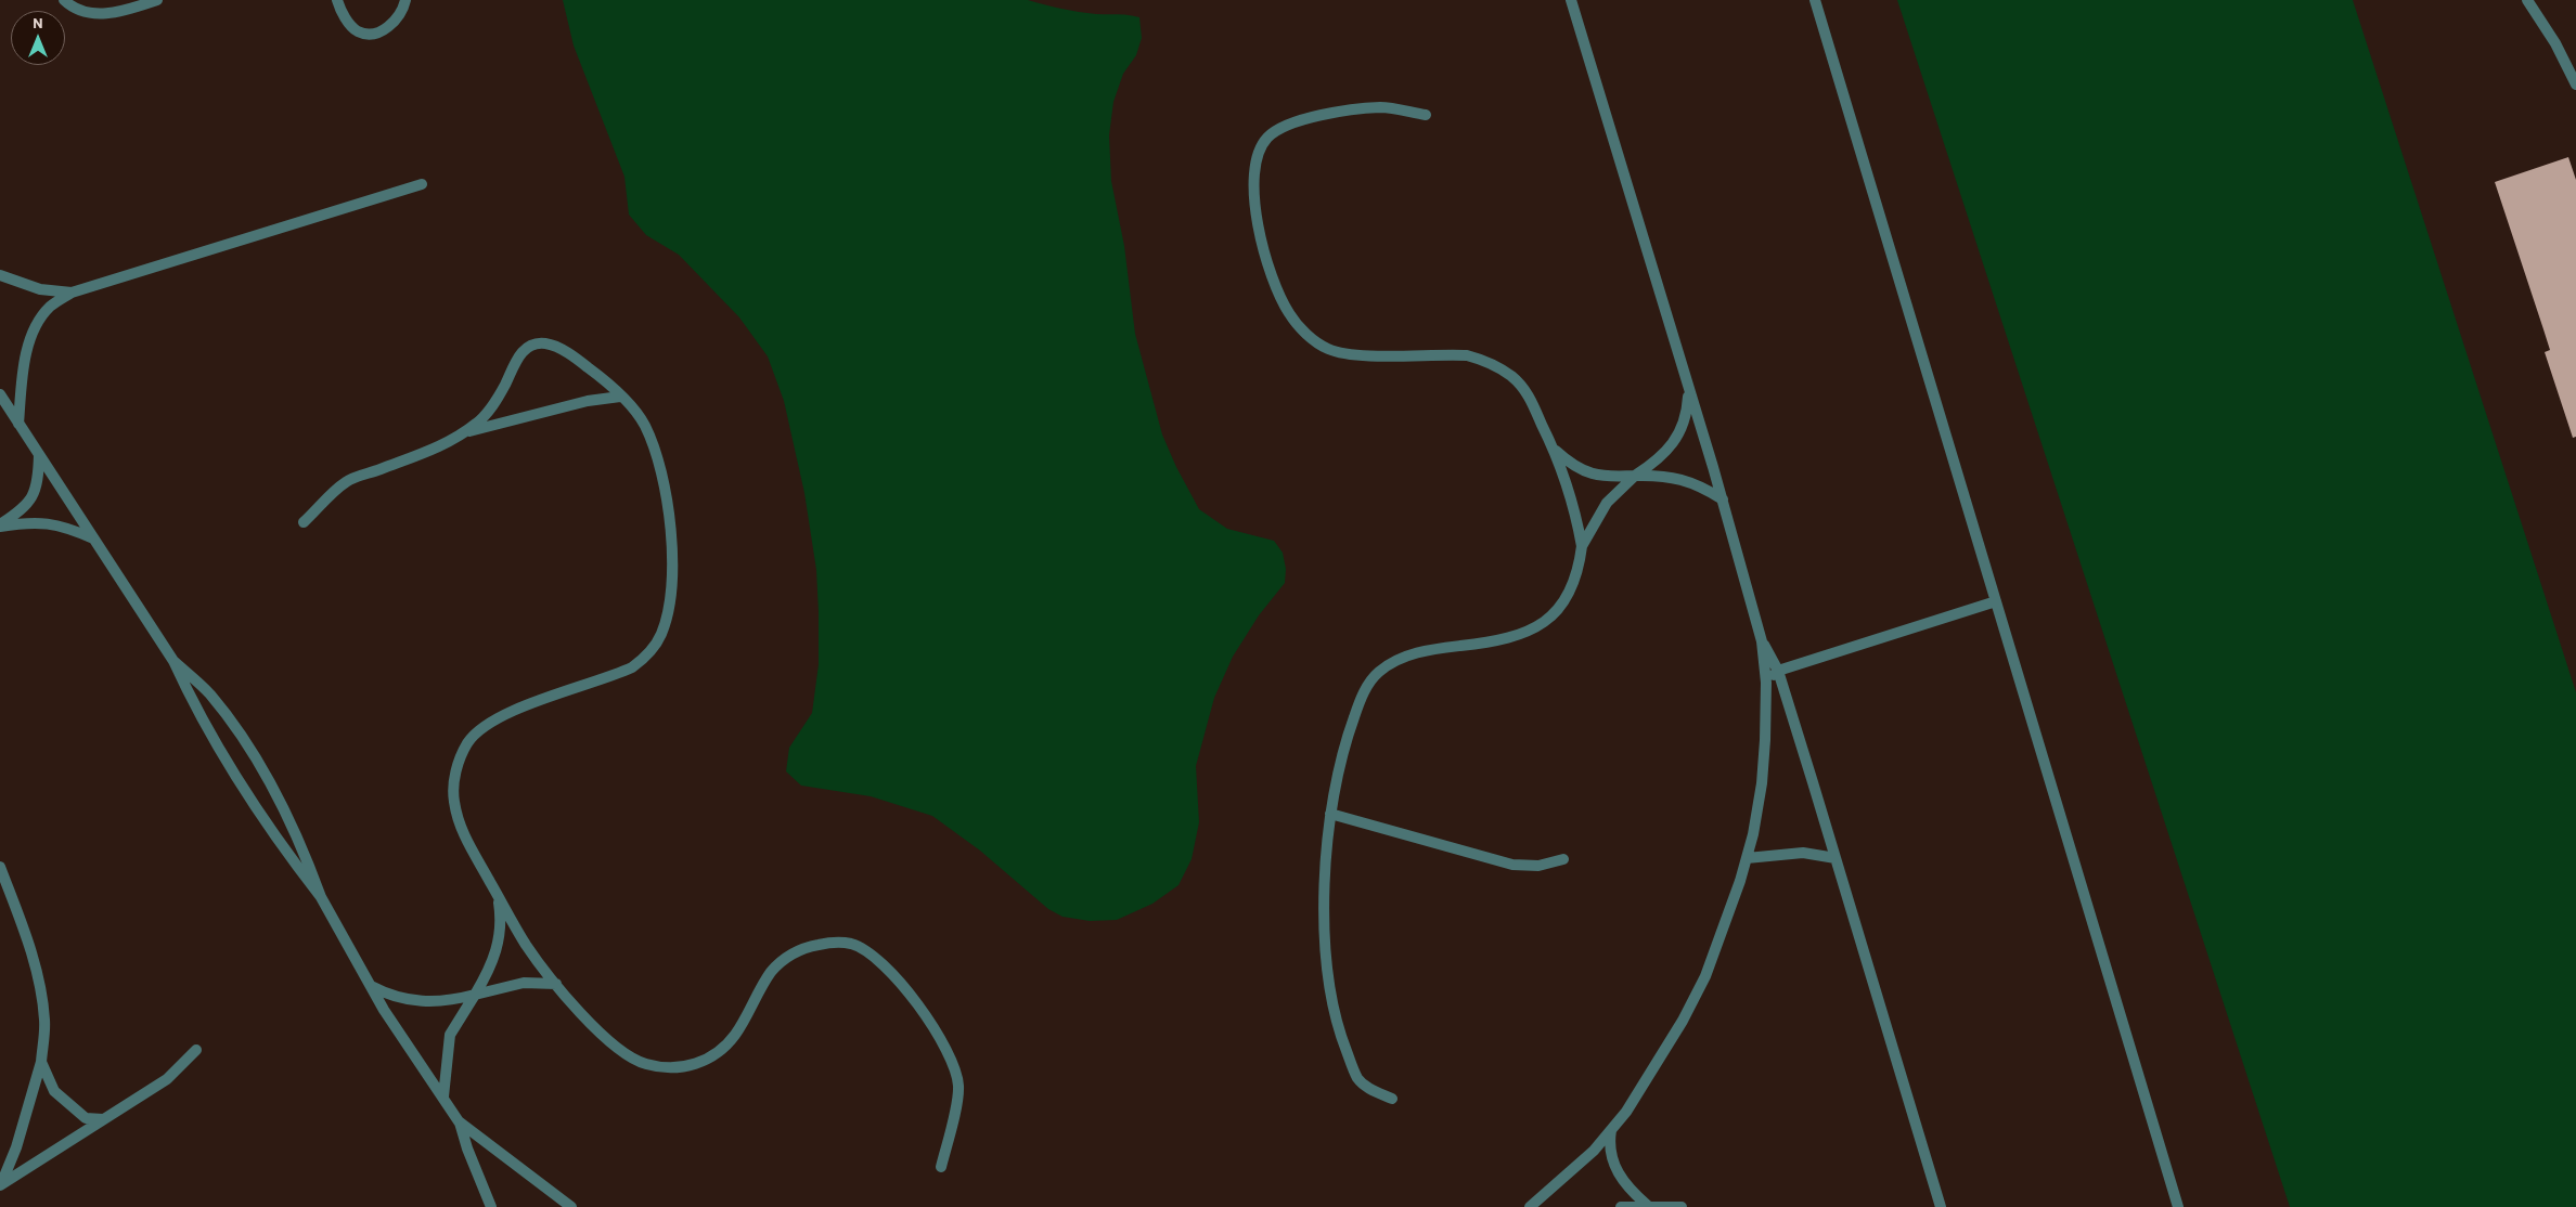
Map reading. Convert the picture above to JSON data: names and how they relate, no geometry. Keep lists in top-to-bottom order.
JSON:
{
  "north": "top"
}
